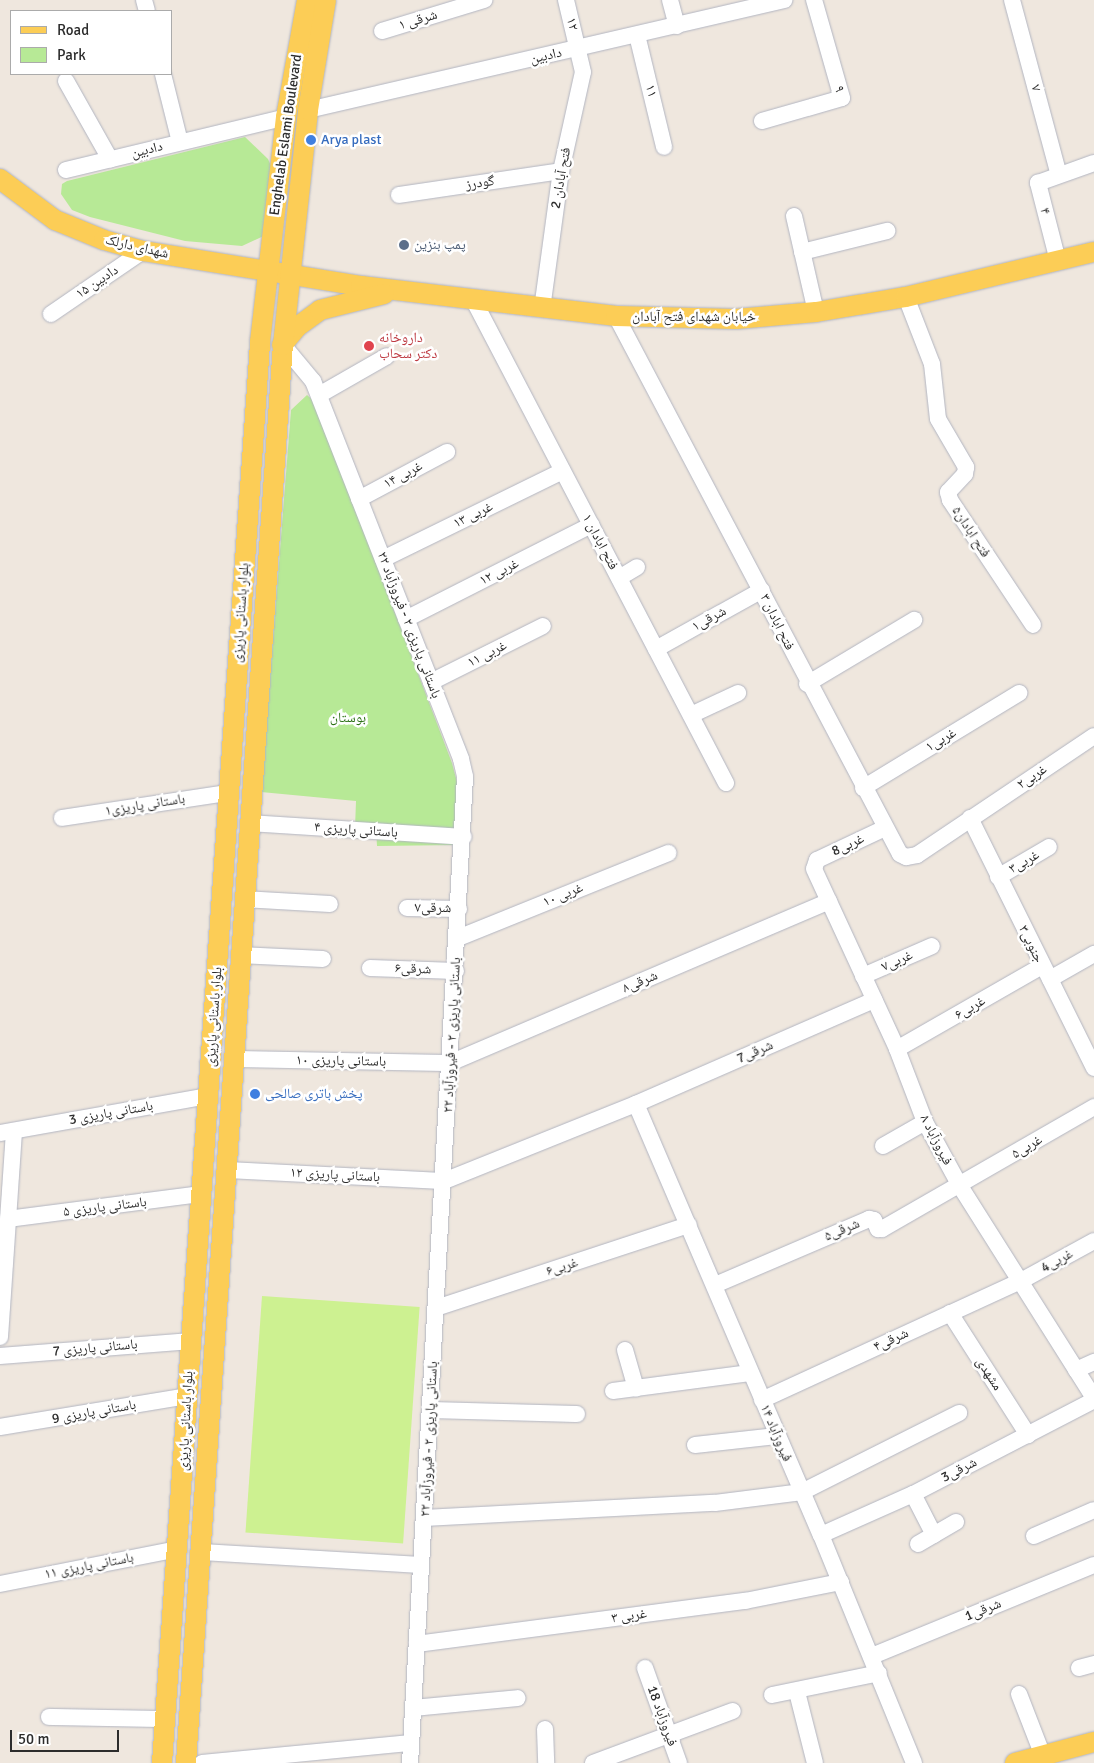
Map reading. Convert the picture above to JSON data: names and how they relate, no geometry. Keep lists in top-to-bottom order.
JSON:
{
  "streets": {
    "main road": [
      "Enghelab Eslami Boulevard",
      "شهدای دارلک",
      "خیابان شهدای فتح آبادان",
      "بلوار باستانی پاریزی"
    ],
    "street": [
      "۱ شرقی",
      "۱۲",
      "دادبین",
      "۷",
      "۹",
      "۱۱",
      "فتح آبادان 2",
      "گودرز",
      "۴",
      "دادبین ۱۵",
      "غربی ۱۴",
      "غربی ۱۳",
      "فتح ابادان۵",
      "فتح ابادان ۱",
      "غربی ۱۲",
      "شرقی۱",
      "فتح ابادان ۳",
      "باستانی پاریزی ۲ - فیروزآباد ۲۲",
      "غربی ۱۱",
      "غربی۱",
      "غربی۲",
      "باستانی پاریزی۱",
      "باستانی پاریزی ۴",
      "غربی8",
      "غربی۳",
      "غربی ۱۰",
      "شرقی۷",
      "جنوبی۳",
      "غربی۷",
      "شرقی۶",
      "شرقی۸",
      "غربی۶",
      "شرقی7",
      "باستانی پاریزی ۱۰",
      "باستانی پاریزی 3",
      "فیروزآباد ۸",
      "غربی۵",
      "باستانی پاریزی ۱۲",
      "باستانی پاریزی ۵",
      "شرقی۵",
      "غربی4",
      "شرقی۴",
      "باستانی پاریزی 7",
      "مشهدی",
      "باستانی پاریزی 9",
      "فیروزآباد ۱۴",
      "شرقی3",
      "باستانی پاریزی ۱۱",
      "شرقی1",
      "غربی ۳",
      "فیروزآباد 18"
    ]
  },
  "crossings": [
    ["۱۲", "دادبین"],
    ["۱۲", "فتح آبادان 2"],
    ["دادبین", "۱۱"],
    ["دادبین", "Enghelab Eslami Boulevard"],
    ["دادبین", "فتح آبادان 2"],
    ["۷", "۴"],
    ["Enghelab Eslami Boulevard", "شهدای دارلک"],
    ["Enghelab Eslami Boulevard", "خیابان شهدای فتح آبادان"],
    ["Enghelab Eslami Boulevard", "بلوار باستانی پاریزی"],
    ["فتح آبادان 2", "گودرز"],
    ["فتح آبادان 2", "خیابان شهدای فتح آبادان"],
    ["۴", "خیابان شهدای فتح آبادان"],
    ["شهدای دارلک", "دادبین ۱۵"],
    ["شهدای دارلک", "خیابان شهدای فتح آبادان"],
    ["شهدای دارلک", "بلوار باستانی پاریزی"],
    ["خیابان شهدای فتح آبادان", "فتح ابادان۵"],
    ["خیابان شهدای فتح آبادان", "فتح ابادان ۱"],
    ["خیابان شهدای فتح آبادان", "بلوار باستانی پاریزی"],
    ["خیابان شهدای فتح آبادان", "فتح ابادان ۳"],
    ["غربی ۱۴", "باستانی پاریزی ۲ - فیروزآباد ۲۲"],
    ["غربی ۱۳", "فتح ابادان ۱"],
    ["غربی ۱۳", "باستانی پاریزی ۲ - فیروزآباد ۲۲"],
    ["فتح ابادان ۱", "غربی ۱۲"],
    ["فتح ابادان ۱", "شرقی۱"],
    ["غربی ۱۲", "باستانی پاریزی ۲ - فیروزآباد ۲۲"],
    ["بلوار باستانی پاریزی", "باستانی پاریزی ۲ - فیروزآباد ۲۲"],
    ["بلوار باستانی پاریزی", "باستانی پاریزی۱"],
    ["بلوار باستانی پاریزی", "باستانی پاریزی ۴"],
    ["بلوار باستانی پاریزی", "باستانی پاریزی ۱۰"],
    ["بلوار باستانی پاریزی", "باستانی پاریزی 3"],
    ["بلوار باستانی پاریزی", "باستانی پاریزی ۱۲"],
    ["بلوار باستانی پاریزی", "باستانی پاریزی ۵"],
    ["بلوار باستانی پاریزی", "باستانی پاریزی 7"],
    ["بلوار باستانی پاریزی", "باستانی پاریزی 9"],
    ["بلوار باستانی پاریزی", "باستانی پاریزی ۱۱"],
    ["شرقی۱", "فتح ابادان ۳"],
    ["فتح ابادان ۳", "غربی۱"],
    ["فتح ابادان ۳", "غربی۲"],
    ["فتح ابادان ۳", "غربی8"],
    ["فتح ابادان ۳", "جنوبی۳"],
    ["باستانی پاریزی ۲ - فیروزآباد ۲۲", "غربی ۱۱"],
    ["باستانی پاریزی ۲ - فیروزآباد ۲۲", "باستانی پاریزی ۴"],
    ["باستانی پاریزی ۲ - فیروزآباد ۲۲", "غربی ۱۰"],
    ["باستانی پاریزی ۲ - فیروزآباد ۲۲", "شرقی۷"],
    ["باستانی پاریزی ۲ - فیروزآباد ۲۲", "شرقی۶"],
    ["باستانی پاریزی ۲ - فیروزآباد ۲۲", "شرقی۸"],
    ["باستانی پاریزی ۲ - فیروزآباد ۲۲", "غربی۶"],
    ["باستانی پاریزی ۲ - فیروزآباد ۲۲", "شرقی7"],
    ["باستانی پاریزی ۲ - فیروزآباد ۲۲", "باستانی پاریزی ۱۰"],
    ["باستانی پاریزی ۲ - فیروزآباد ۲۲", "باستانی پاریزی ۱۲"],
    ["باستانی پاریزی ۲ - فیروزآباد ۲۲", "غربی ۳"],
    ["غربی۲", "جنوبی۳"],
    ["غربی8", "فیروزآباد ۸"],
    ["غربی۳", "جنوبی۳"],
    ["جنوبی۳", "غربی۶"],
    ["غربی۷", "فیروزآباد ۸"],
    ["شرقی۸", "باستانی پاریزی ۱۰"],
    ["شرقی۸", "فیروزآباد ۸"],
    ["غربی۶", "فیروزآباد ۸"],
    ["غربی۶", "فیروزآباد ۱۴"],
    ["شرقی7", "فیروزآباد ۸"],
    ["شرقی7", "باستانی پاریزی ۱۲"],
    ["شرقی7", "فیروزآباد ۱۴"],
    ["فیروزآباد ۸", "غربی۵"],
    ["فیروزآباد ۸", "شرقی۵"],
    ["فیروزآباد ۸", "غربی4"],
    ["فیروزآباد ۸", "شرقی۴"],
    ["فیروزآباد ۸", "شرقی3"],
    ["غربی۵", "شرقی۵"],
    ["شرقی۵", "فیروزآباد ۱۴"],
    ["غربی4", "شرقی۴"],
    ["شرقی۴", "مشهدی"],
    ["شرقی۴", "فیروزآباد ۱۴"],
    ["مشهدی", "شرقی3"],
    ["فیروزآباد ۱۴", "شرقی3"],
    ["فیروزآباد ۱۴", "شرقی1"],
    ["فیروزآباد ۱۴", "غربی ۳"]
  ],
  "parks": ["بوستان"],
  "places": [
    "Arya plast",
    "پمپ بنزین",
    "داروخانه دکتر سحاب",
    "پخش باتری صالحی"
  ],
  "legend": ["Road", "Park"],
  "scale_bar": "50 m"
}
